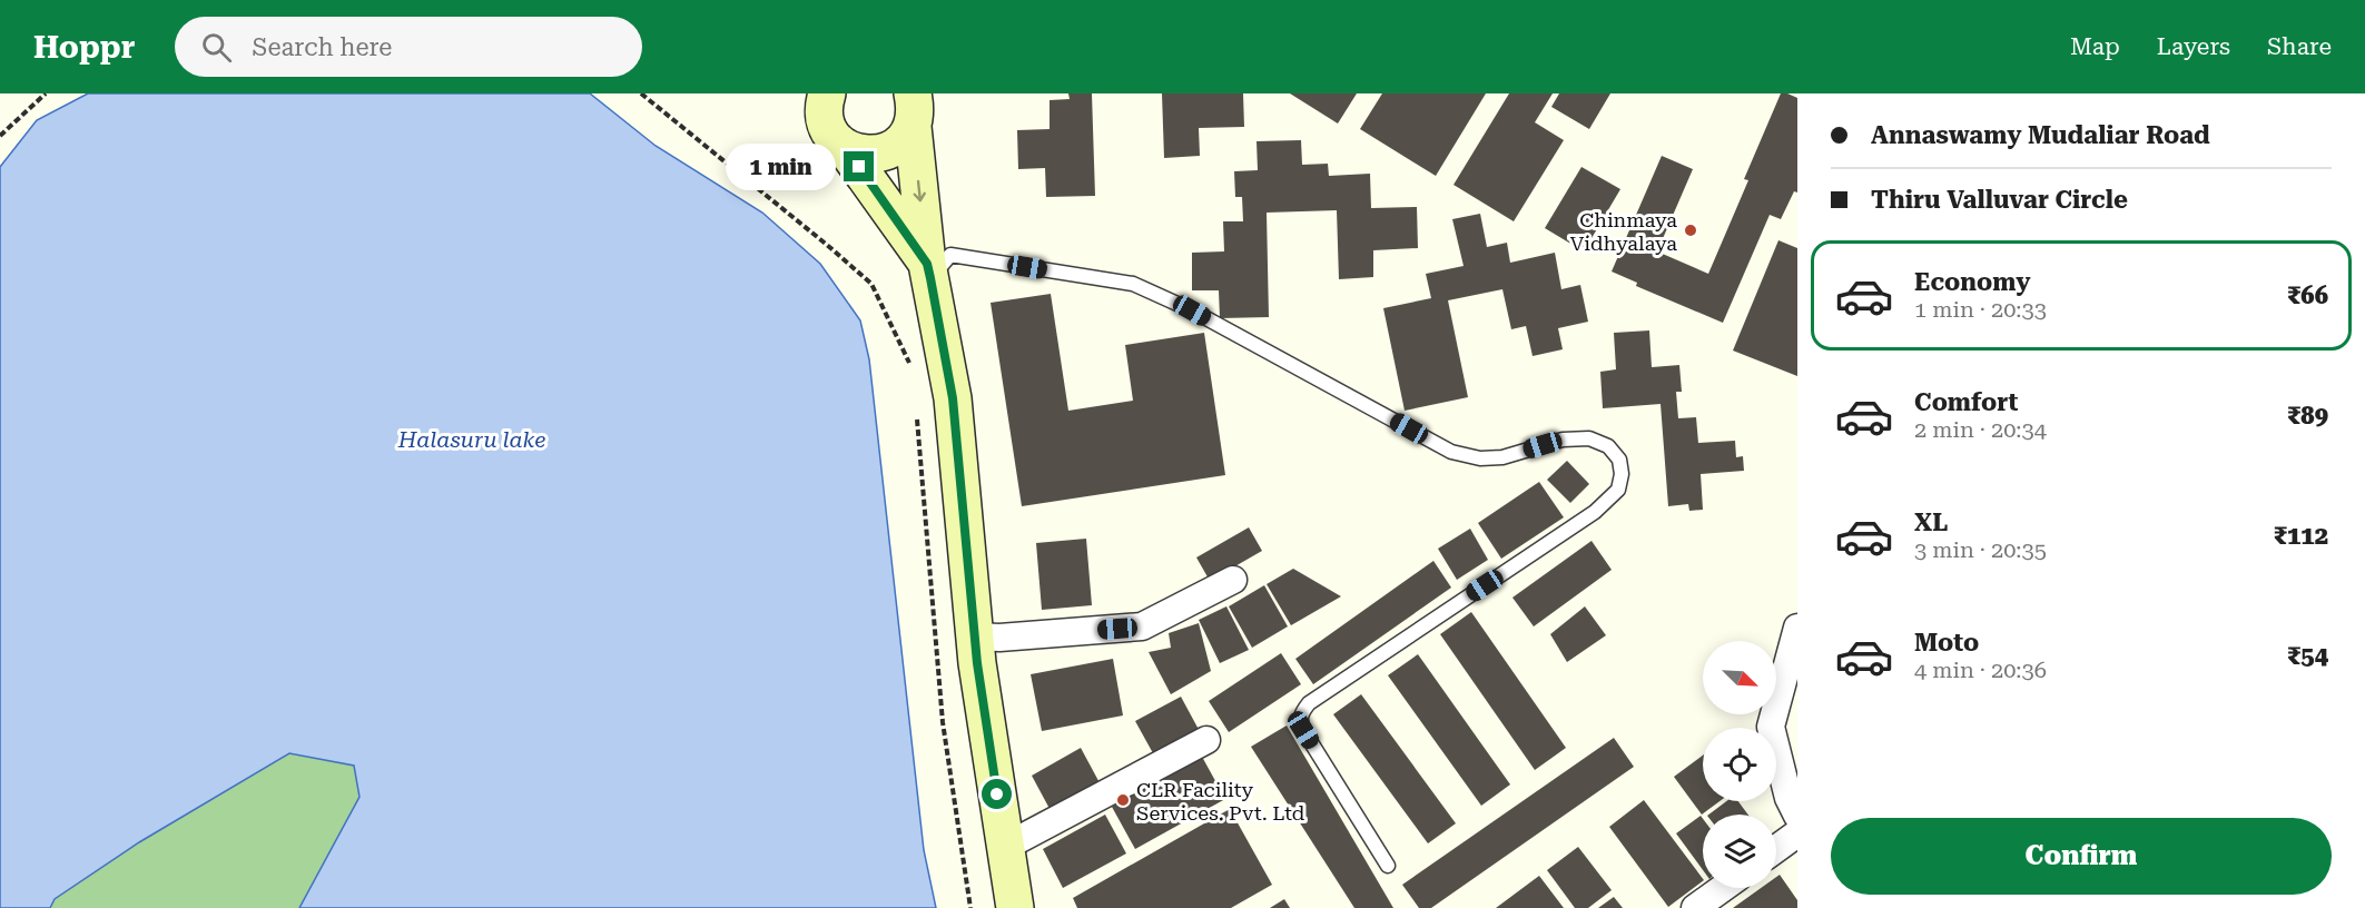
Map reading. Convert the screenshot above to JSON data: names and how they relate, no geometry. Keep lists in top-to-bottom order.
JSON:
{
  "water": ["Halasuru lake"],
  "places": ["Chinmaya Vidhyalaya", "CLR Facility Services. Pvt. Ltd"],
  "north": "bottom right",
  "page": {
    "header": "Hoppr",
    "search": "Search here",
    "nav": ["Map", "Layers", "Share"],
    "banner": ["Annaswamy Mudaliar Road", "Thiru Valluvar Circle"],
    "bubble": "1 min",
    "list": [
      {
        "name": "Economy",
        "note": "1 min · 20:33",
        "value": "₹66"
      },
      {
        "name": "Comfort",
        "note": "2 min · 20:34",
        "value": "₹89"
      },
      {
        "name": "XL",
        "note": "3 min · 20:35",
        "value": "₹112"
      },
      {
        "name": "Moto",
        "note": "4 min · 20:36",
        "value": "₹54"
      }
    ],
    "buttons": "Confirm"
  }
}
